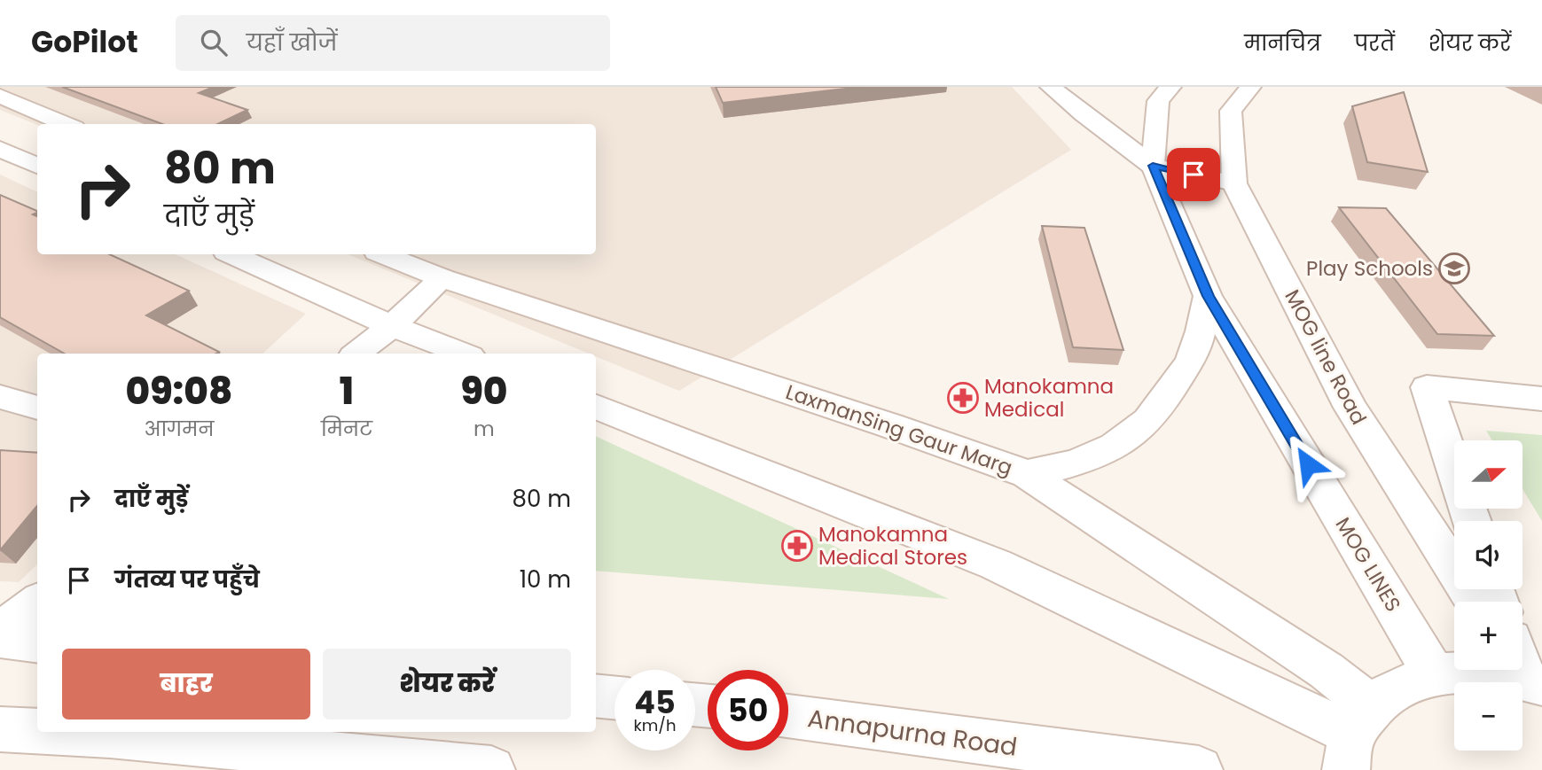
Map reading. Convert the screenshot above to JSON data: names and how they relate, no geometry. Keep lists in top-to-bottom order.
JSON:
{
  "streets": {
    "main road": [
      "MOG line Road",
      "LaxmanSing Gaur Marg",
      "MOG LINES",
      "Annapurna Road"
    ]
  },
  "places": {
    "school or university": ["Play Schools"],
    "pharmacy": ["Manokamna Medical", "Manokamna Medical Stores"]
  },
  "north": "right",
  "page": {
    "header": "GoPilot",
    "search": "यहाँ खोजें",
    "nav": ["मानचित्र", "परतें", "शेयर करें"],
    "turn": ["80 m", "दाएँ मुड़ें"],
    "eta": [
      "09:08",
      "आगमन",
      "1",
      "मिनट",
      "90",
      "m"
    ],
    "map_buttons": ["+", "−"],
    "list": [
      {
        "name": "दाएँ मुड़ें",
        "value": "80 m"
      },
      {
        "name": "गंतव्य पर पहुँचे",
        "value": "10 m"
      }
    ],
    "buttons": ["बाहर", "शेयर करें"],
    "speed": "45 km/h",
    "limit": "50"
  }
}
